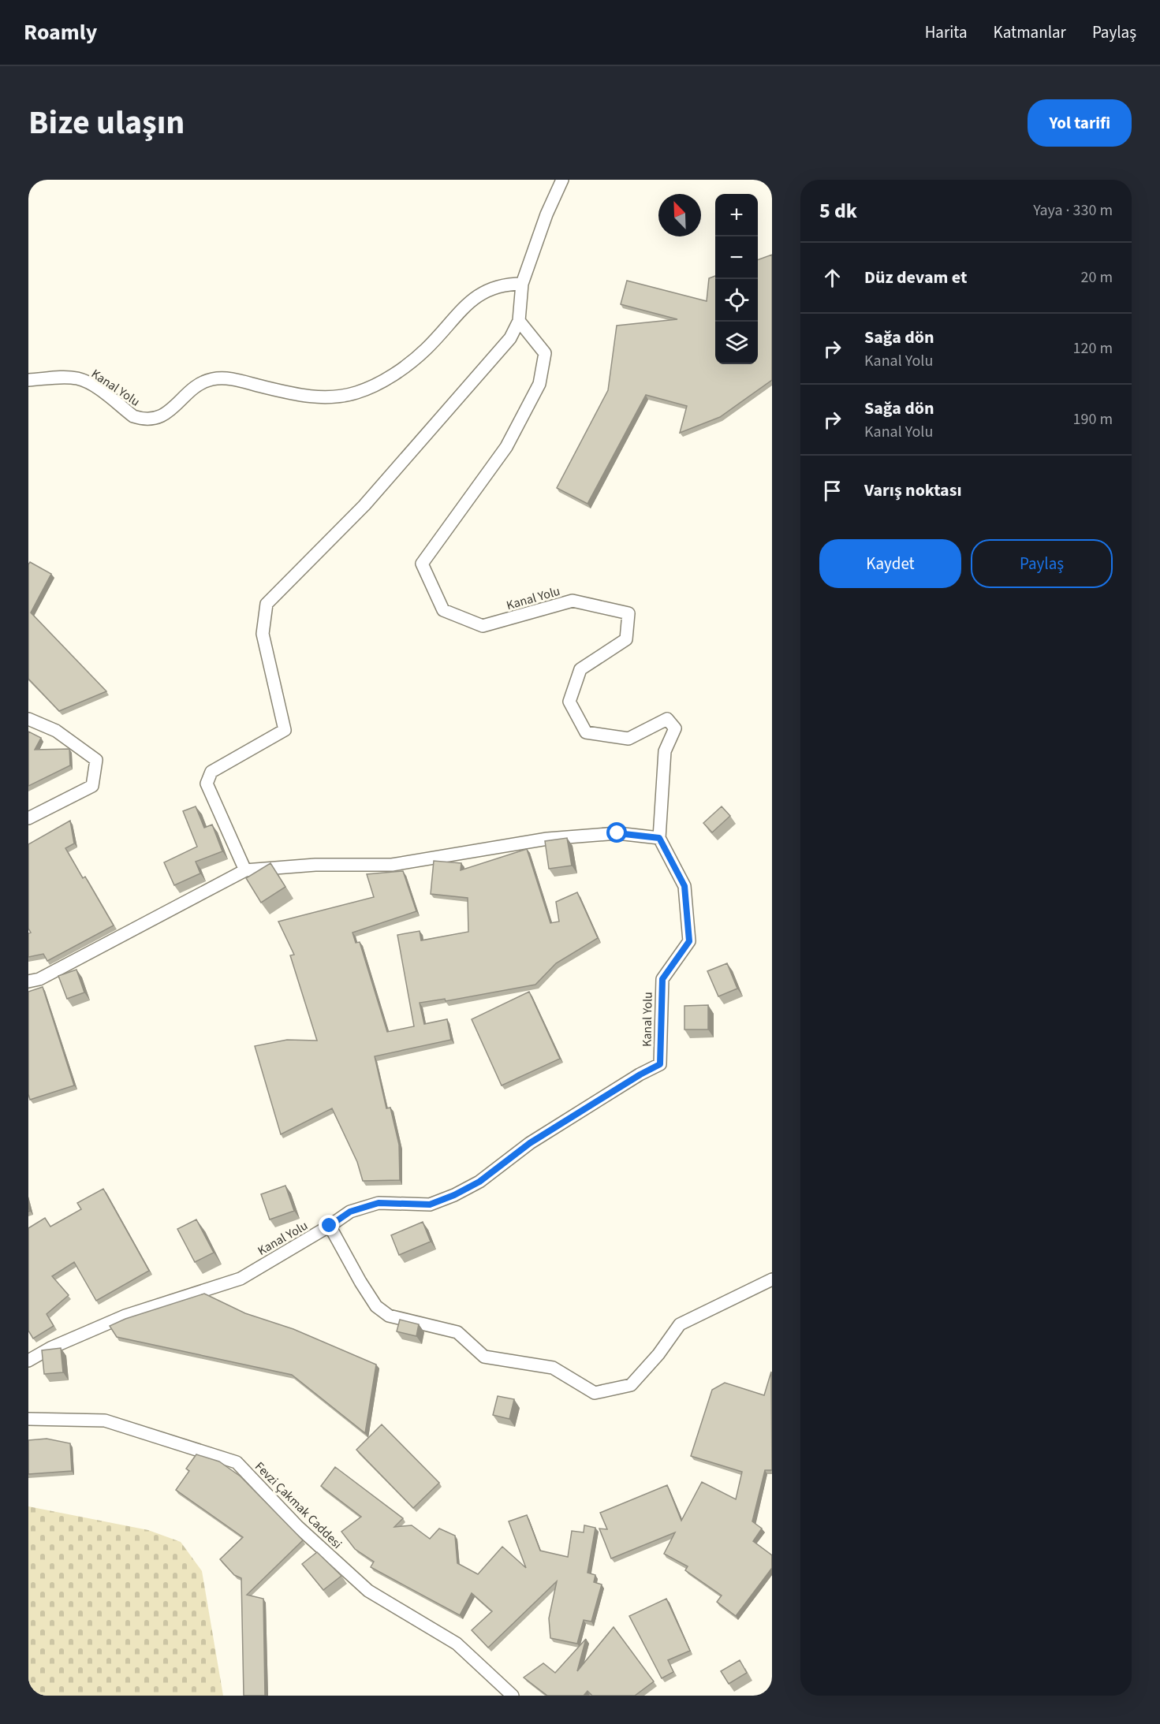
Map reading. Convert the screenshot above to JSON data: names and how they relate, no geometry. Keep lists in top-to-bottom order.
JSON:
{
  "streets": {
    "street": ["Kanal Yolu", "Fevzi Çakmak Caddesi"]
  },
  "north": "top left",
  "page": {
    "header": "Roamly",
    "nav": ["Harita", "Katmanlar", "Paylaş"],
    "title": "Bize ulaşın",
    "buttons": [
      "Yol tarifi",
      ["Kaydet", "Paylaş"]
    ],
    "heading": ["5 dk", "Yaya · 330 m"],
    "map_buttons": ["+", "−"],
    "list": [
      ["Düz devam et", "20 m"],
      ["Sağa dön", "Kanal Yolu", "120 m"],
      ["Sağa dön", "Kanal Yolu", "190 m"],
      "Varış noktası"
    ]
  }
}
